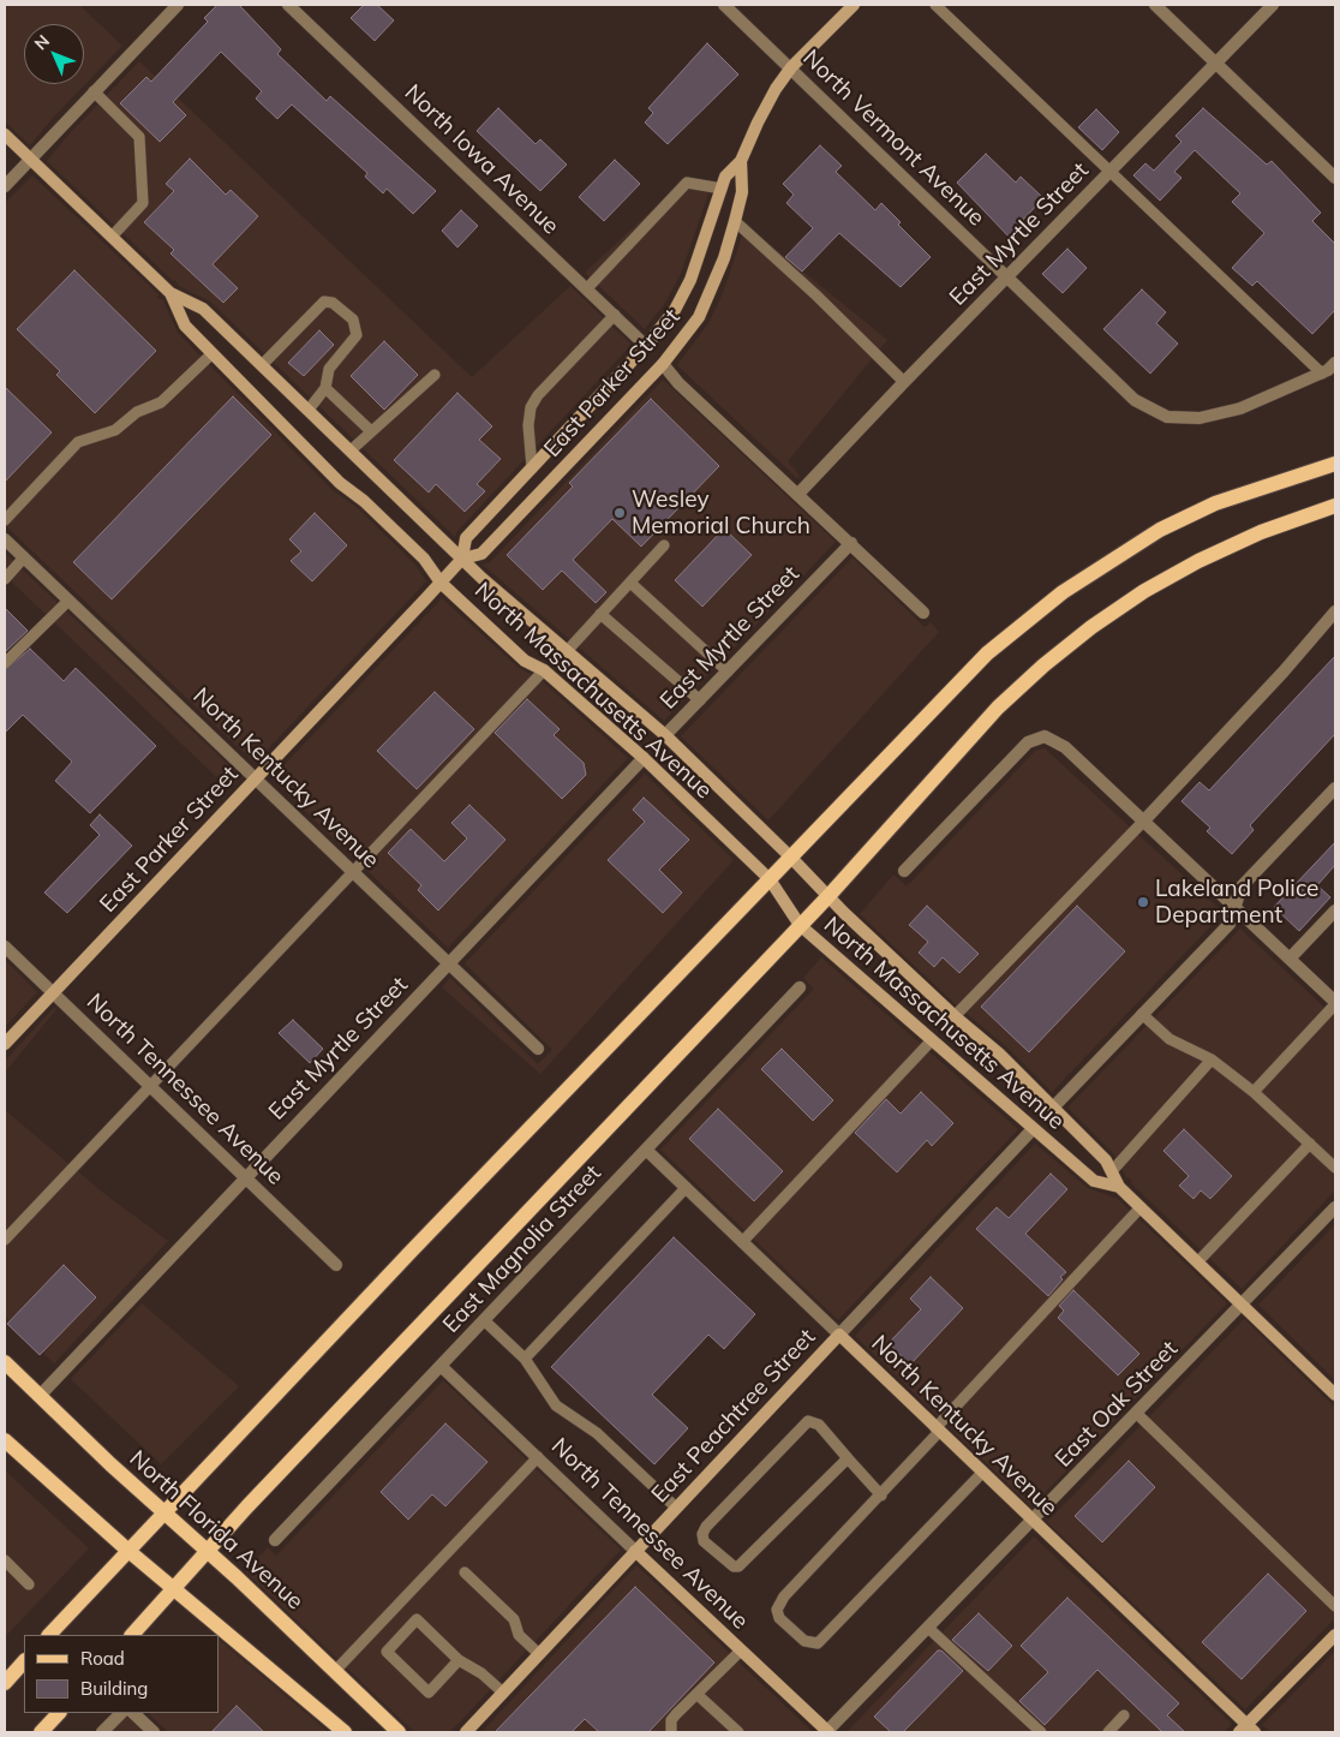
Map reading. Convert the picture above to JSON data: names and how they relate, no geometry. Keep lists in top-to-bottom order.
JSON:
{
  "streets": {
    "main road": ["North Florida Avenue"],
    "street": [
      "North Vermont Avenue",
      "North Iowa Avenue",
      "East Myrtle Street",
      "East Parker Street",
      "North Massachusetts Avenue",
      "North Kentucky Avenue",
      "North Tennessee Avenue",
      "East Magnolia Street",
      "East Oak Street",
      "East Peachtree Street"
    ]
  },
  "crossings": [
    ["North Vermont Avenue", "East Myrtle Street"],
    ["North Vermont Avenue", "East Parker Street"],
    ["North Iowa Avenue", "East Parker Street"],
    ["East Myrtle Street", "North Massachusetts Avenue"],
    ["East Myrtle Street", "North Kentucky Avenue"],
    ["East Myrtle Street", "North Tennessee Avenue"],
    ["East Myrtle Street", "North Florida Avenue"],
    ["East Parker Street", "North Massachusetts Avenue"],
    ["East Parker Street", "North Kentucky Avenue"],
    ["East Parker Street", "North Tennessee Avenue"],
    ["North Massachusetts Avenue", "East Oak Street"],
    ["North Massachusetts Avenue", "East Peachtree Street"],
    ["North Kentucky Avenue", "East Magnolia Street"],
    ["North Kentucky Avenue", "East Oak Street"],
    ["North Kentucky Avenue", "East Peachtree Street"],
    ["North Tennessee Avenue", "East Magnolia Street"],
    ["North Tennessee Avenue", "East Oak Street"],
    ["North Tennessee Avenue", "East Peachtree Street"]
  ],
  "places": ["Wesley Memorial Church", "Lakeland Police Department"],
  "legend": ["Road", "Building"],
  "north": "top left"
}
